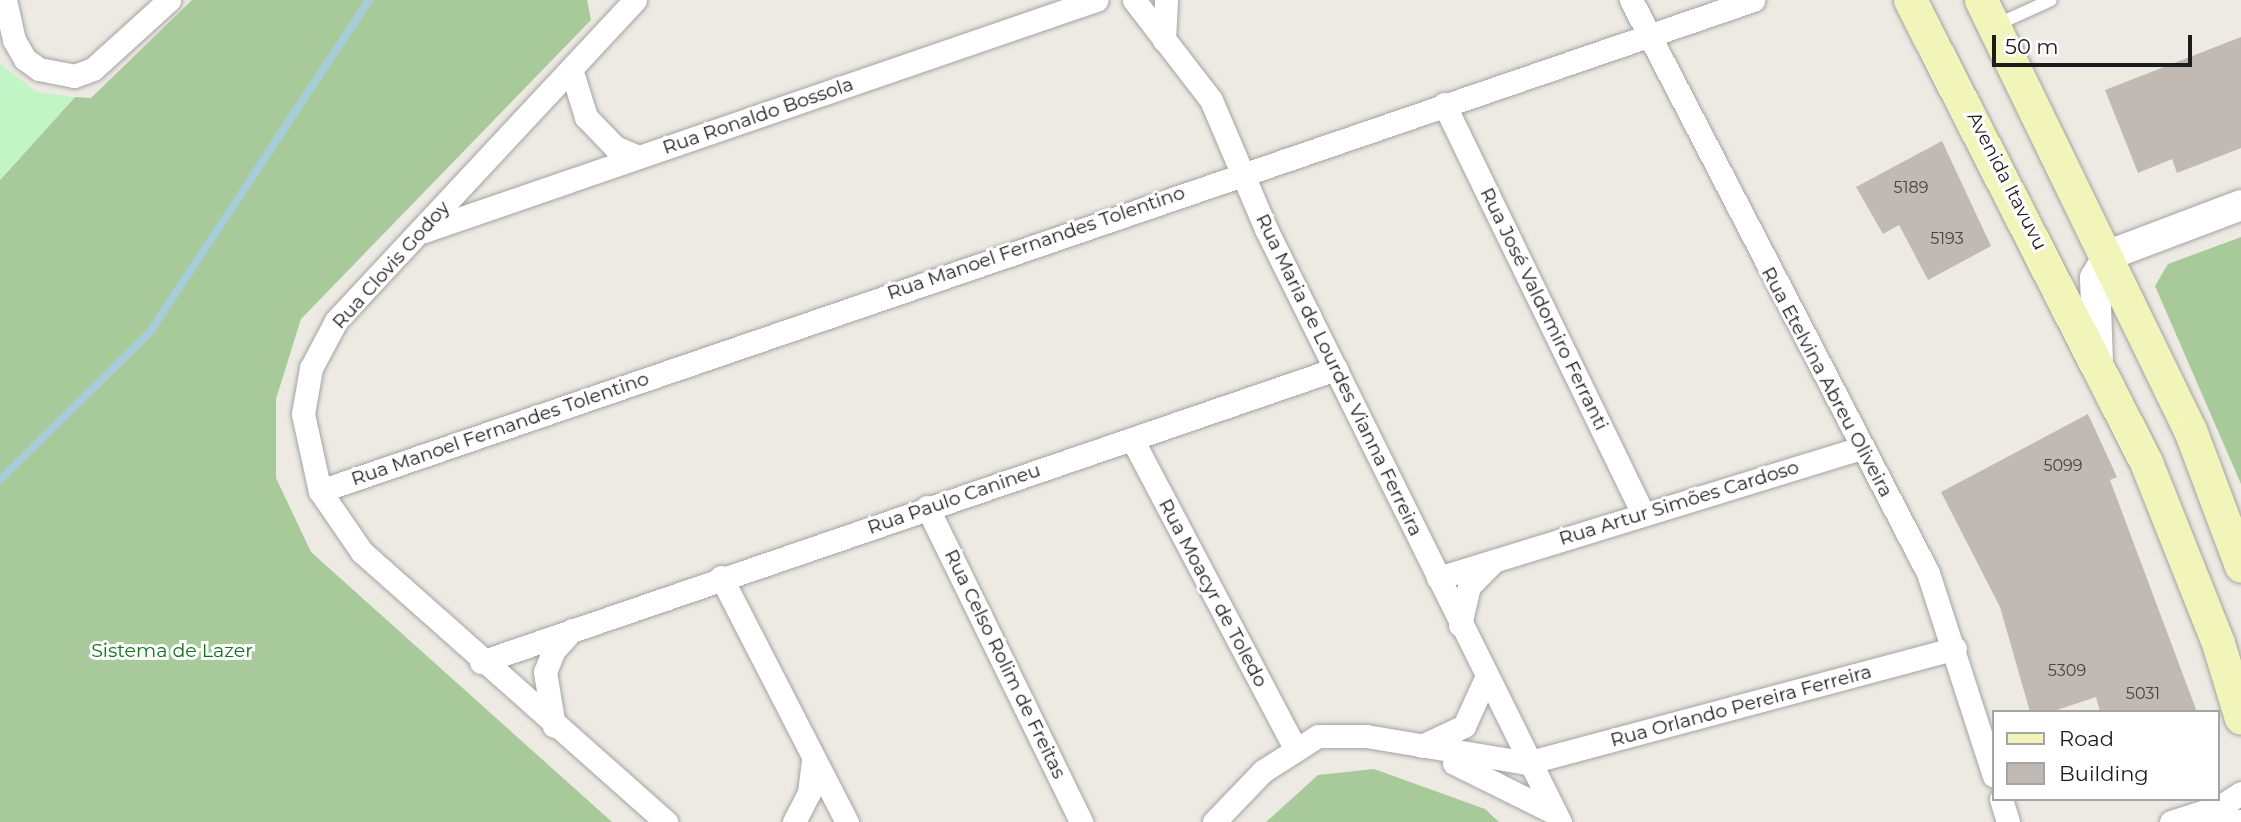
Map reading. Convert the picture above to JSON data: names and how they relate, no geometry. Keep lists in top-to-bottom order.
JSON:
{
  "streets": {
    "main road": ["Avenida Itavuvu"],
    "street": [
      "Rua Ronaldo Bossola",
      "Rua Manoel Fernandes Tolentino",
      "Rua Clovis Godoy",
      "Rua José Valdomiro Ferranti",
      "Rua Maria de Lourdes Vianna Ferreira",
      "Rua Etelvina Abreu Oliveira",
      "Rua Paulo Canineu",
      "Rua Artur Simões Cardoso",
      "Rua Moacyr de Toledo",
      "Rua Celso Rolim de Freitas",
      "Rua Orlando Pereira Ferreira"
    ]
  },
  "crossings": [
    ["Rua Ronaldo Bossola", "Rua Clovis Godoy"],
    ["Rua Manoel Fernandes Tolentino", "Rua Clovis Godoy"],
    ["Rua Manoel Fernandes Tolentino", "Rua José Valdomiro Ferranti"],
    ["Rua Manoel Fernandes Tolentino", "Rua Maria de Lourdes Vianna Ferreira"],
    ["Rua Manoel Fernandes Tolentino", "Rua Etelvina Abreu Oliveira"],
    ["Rua Clovis Godoy", "Rua Paulo Canineu"],
    ["Rua José Valdomiro Ferranti", "Rua Artur Simões Cardoso"],
    ["Rua Maria de Lourdes Vianna Ferreira", "Rua Paulo Canineu"],
    ["Rua Maria de Lourdes Vianna Ferreira", "Rua Artur Simões Cardoso"],
    ["Rua Maria de Lourdes Vianna Ferreira", "Rua Orlando Pereira Ferreira"],
    ["Rua Etelvina Abreu Oliveira", "Rua Artur Simões Cardoso"],
    ["Rua Etelvina Abreu Oliveira", "Rua Orlando Pereira Ferreira"],
    ["Rua Paulo Canineu", "Rua Moacyr de Toledo"],
    ["Rua Paulo Canineu", "Rua Celso Rolim de Freitas"]
  ],
  "parks": ["Sistema de Lazer"],
  "house_numbers": [
    "5189",
    "5193",
    "5099",
    "5309",
    "5031"
  ],
  "legend": ["Road", "Building"],
  "scale_bar": "50 m"
}
